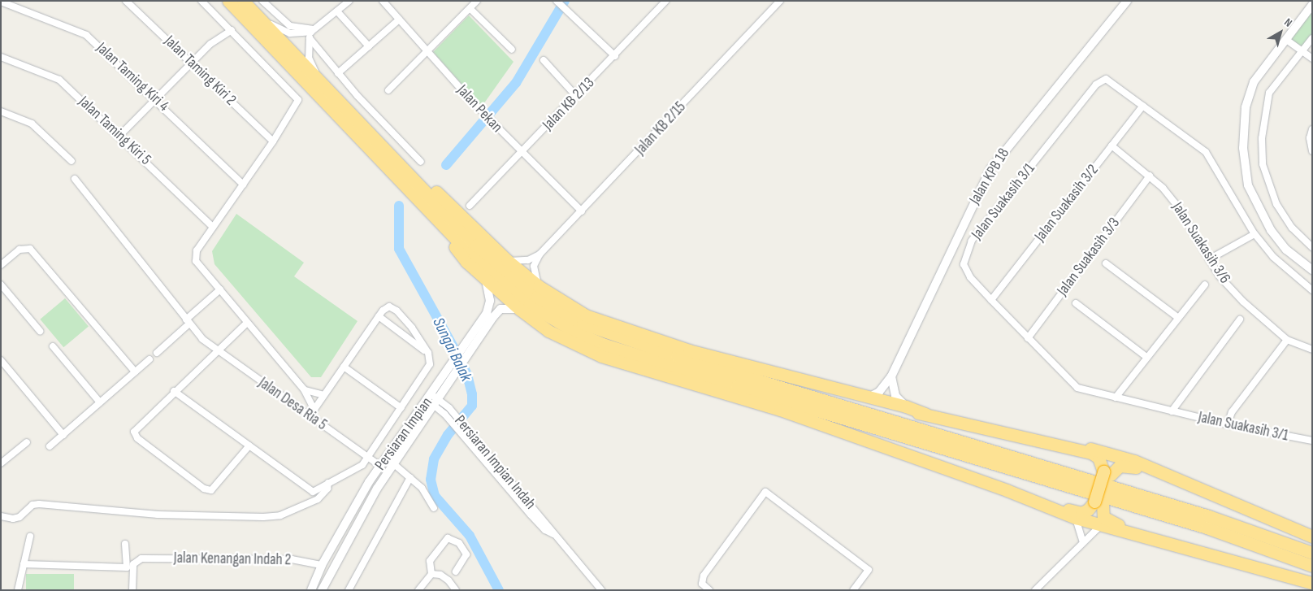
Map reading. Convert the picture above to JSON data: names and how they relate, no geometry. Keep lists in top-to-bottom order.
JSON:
{
  "streets": {
    "street": [
      "Jalan Taming Kiri 2",
      "Jalan Taming Kiri 4",
      "Jalan KB 2/13",
      "Jalan Pekan",
      "Jalan KB 2/15",
      "Jalan Taming Kiri 5",
      "Jalan KPB 18",
      "Jalan Suakasih 3/1",
      "Jalan Suakasih 3/2",
      "Jalan Suakasih 3/6",
      "Jalan Suakasih 3/3",
      "Jalan Desa Ria 5",
      "Persiaran Impian",
      "Persiaran Impian Indah",
      "Jalan Kenangan Indah 2"
    ]
  },
  "crossings": [
    ["Jalan KB 2/13", "Jalan Pekan"],
    ["Jalan Pekan", "Jalan KB 2/15"],
    ["Jalan Suakasih 3/1", "Jalan Suakasih 3/2"],
    ["Jalan Suakasih 3/1", "Jalan Suakasih 3/3"],
    ["Jalan Suakasih 3/2", "Jalan Suakasih 3/6"],
    ["Jalan Suakasih 3/6", "Jalan Suakasih 3/3"],
    ["Jalan Desa Ria 5", "Persiaran Impian"],
    ["Persiaran Impian", "Persiaran Impian Indah"],
    ["Persiaran Impian", "Jalan Kenangan Indah 2"]
  ],
  "water": ["Sungai Balak"],
  "north": "top right"
}
